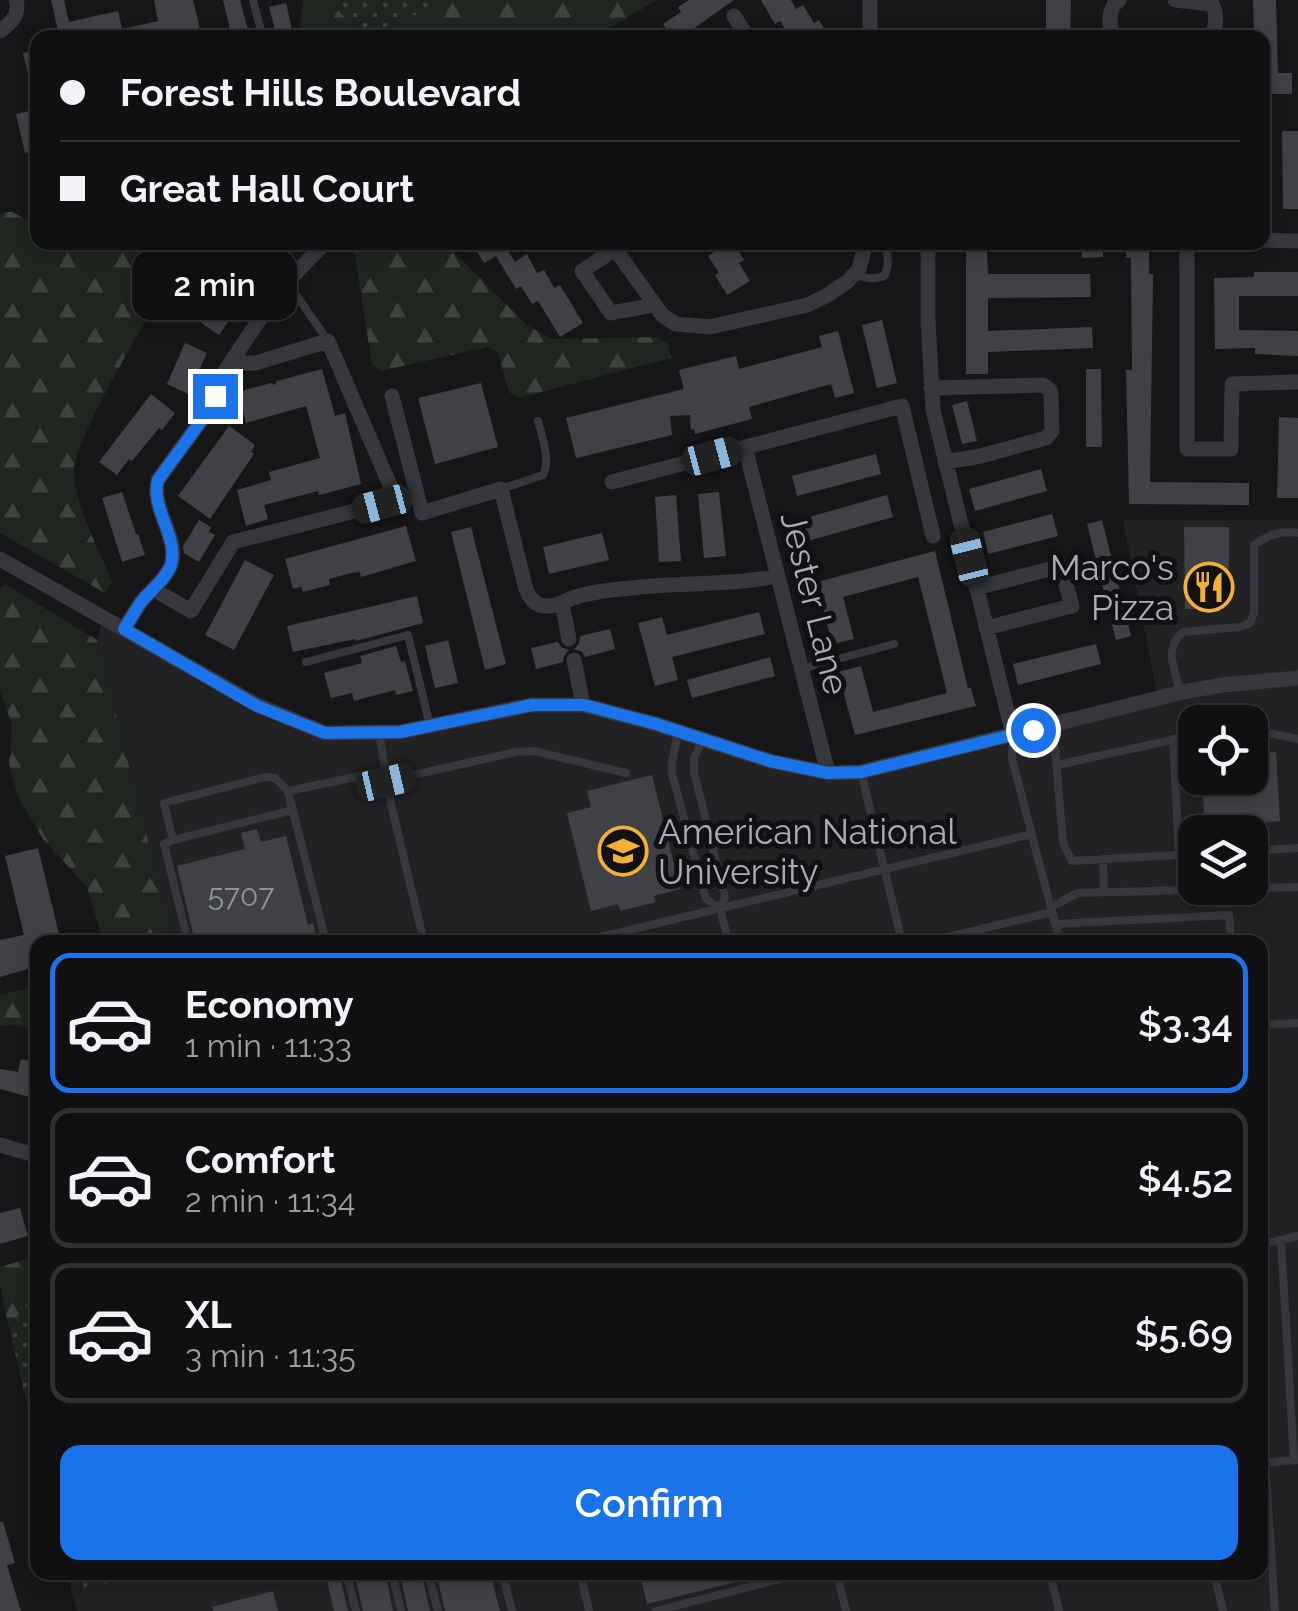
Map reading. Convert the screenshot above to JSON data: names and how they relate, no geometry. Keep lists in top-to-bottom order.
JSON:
{
  "streets": {
    "street": ["Jester Lane"]
  },
  "places": {
    "restaurant": ["Marco's Pizza"],
    "school or university": ["American National University"]
  },
  "house_numbers": ["5707"],
  "page": {
    "banner": ["Forest Hills Boulevard", "Great Hall Court"],
    "bubble": "2 min",
    "list": [
      {
        "name": "Economy",
        "note": "1 min · 11:33",
        "value": "$3.34"
      },
      {
        "name": "Comfort",
        "note": "2 min · 11:34",
        "value": "$4.52"
      },
      {
        "name": "XL",
        "note": "3 min · 11:35",
        "value": "$5.69"
      }
    ],
    "buttons": "Confirm"
  }
}
